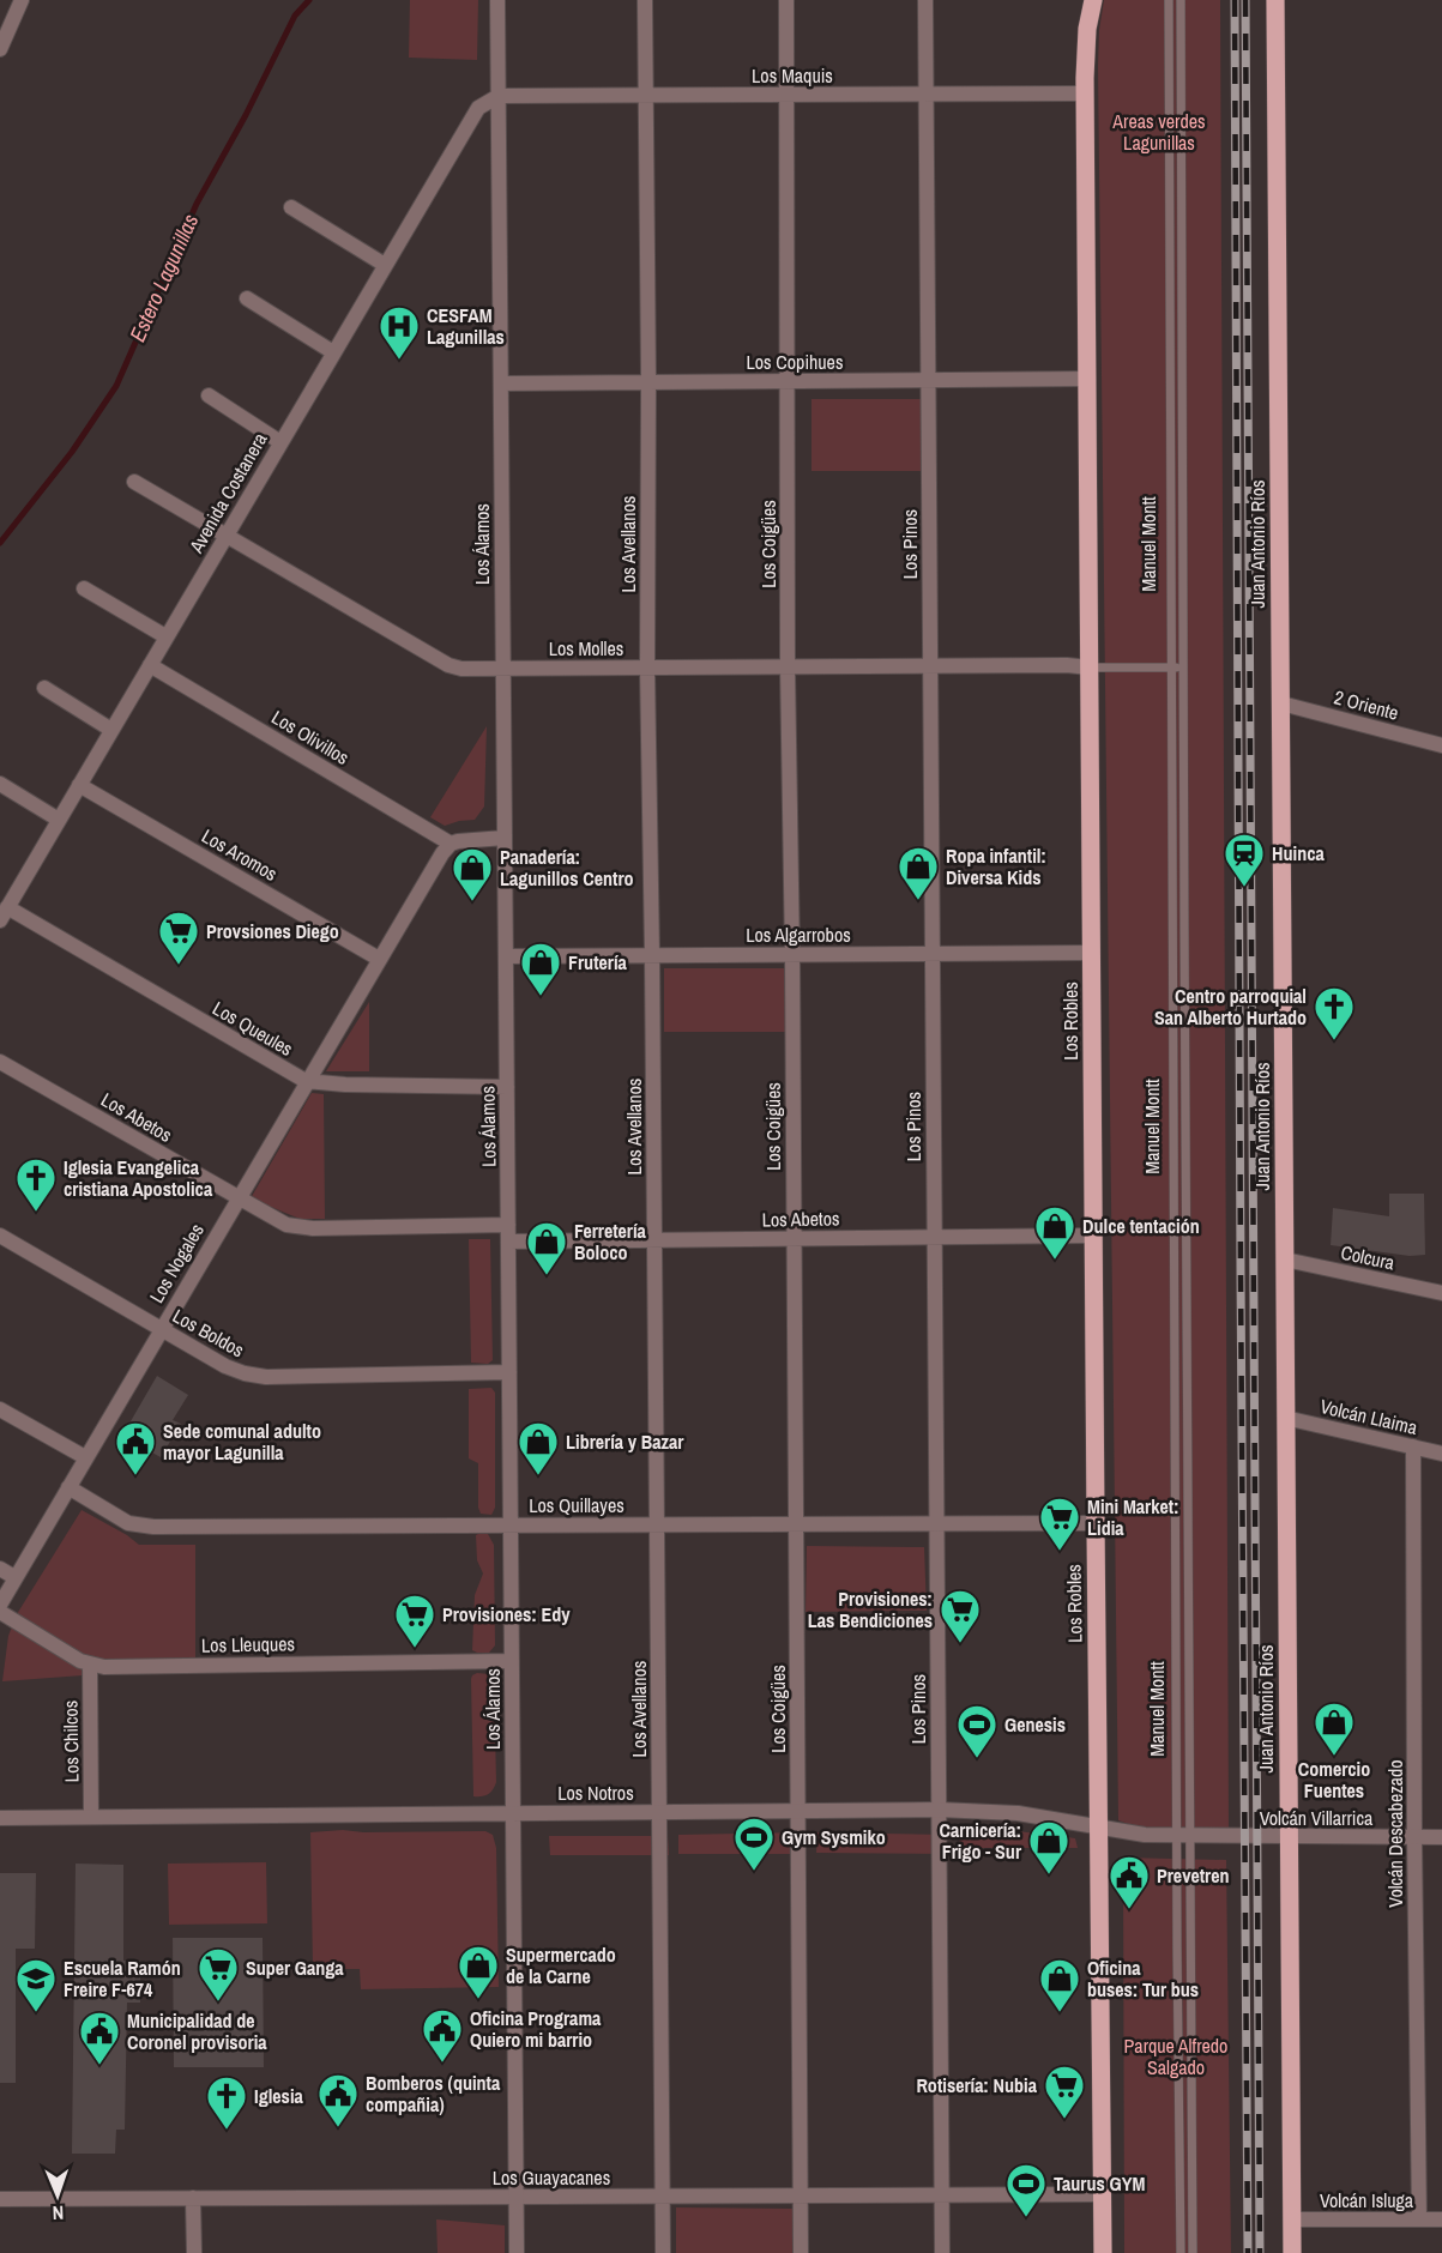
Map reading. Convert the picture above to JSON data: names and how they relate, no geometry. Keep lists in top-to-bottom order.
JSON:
{
  "streets": {
    "main road": ["Juan Antonio Ríos", "Los Robles"],
    "street": [
      "Los Maquis",
      "Los Copihues",
      "Avenida Costanera",
      "Los Álamos",
      "Los Avellanos",
      "Los Coigües",
      "Los Pinos",
      "Los Molles",
      "2 Oriente",
      "Los Olivillos",
      "Los Aromos",
      "Los Algarrobos",
      "Los Queules",
      "Los Abetos",
      "Colcura",
      "Los Nogales",
      "Los Boldos",
      "Volcán Llaima",
      "Los Quillayes",
      "Los Lleuques",
      "Los Chilcos",
      "Los Notros",
      "Volcán Villarrica",
      "Volcán Descabezado",
      "Los Guayacanes",
      "Volcán Isluga"
    ],
    "lane": ["Manuel Montt"]
  },
  "crossings": [
    ["Los Maquis", "Avenida Costanera"],
    ["Los Maquis", "Los Álamos"],
    ["Los Maquis", "Los Avellanos"],
    ["Los Maquis", "Los Coigües"],
    ["Los Maquis", "Los Pinos"],
    ["Los Copihues", "Los Álamos"],
    ["Los Copihues", "Los Avellanos"],
    ["Los Copihues", "Los Coigües"],
    ["Los Copihues", "Los Pinos"],
    ["Avenida Costanera", "Los Álamos"],
    ["Avenida Costanera", "Los Molles"],
    ["Avenida Costanera", "Los Olivillos"],
    ["Avenida Costanera", "Los Aromos"],
    ["Avenida Costanera", "Los Queules"],
    ["Los Álamos", "Los Molles"],
    ["Los Álamos", "Los Algarrobos"],
    ["Los Álamos", "Los Queules"],
    ["Los Álamos", "Los Abetos"],
    ["Los Álamos", "Los Boldos"],
    ["Los Álamos", "Los Quillayes"],
    ["Los Álamos", "Los Lleuques"],
    ["Los Álamos", "Los Notros"],
    ["Los Álamos", "Los Guayacanes"],
    ["Los Avellanos", "Los Molles"],
    ["Los Avellanos", "Los Algarrobos"],
    ["Los Avellanos", "Los Abetos"],
    ["Los Avellanos", "Los Quillayes"],
    ["Los Avellanos", "Los Notros"],
    ["Los Avellanos", "Los Guayacanes"],
    ["Los Coigües", "Los Molles"],
    ["Los Coigües", "Los Algarrobos"],
    ["Los Coigües", "Los Abetos"],
    ["Los Coigües", "Los Quillayes"],
    ["Los Coigües", "Los Notros"],
    ["Los Coigües", "Los Guayacanes"],
    ["Los Pinos", "Los Molles"],
    ["Los Pinos", "Los Algarrobos"],
    ["Los Pinos", "Los Abetos"],
    ["Los Pinos", "Los Quillayes"],
    ["Los Pinos", "Los Notros"],
    ["Los Pinos", "Los Guayacanes"],
    ["Manuel Montt", "Los Notros"],
    ["Manuel Montt", "Volcán Villarrica"],
    ["Juan Antonio Ríos", "2 Oriente"],
    ["Juan Antonio Ríos", "Colcura"],
    ["Juan Antonio Ríos", "Volcán Llaima"],
    ["Juan Antonio Ríos", "Volcán Villarrica"],
    ["Juan Antonio Ríos", "Volcán Isluga"],
    ["Los Olivillos", "Los Nogales"],
    ["Los Aromos", "Los Nogales"],
    ["Los Algarrobos", "Los Robles"],
    ["Los Robles", "Los Abetos"],
    ["Los Robles", "Los Quillayes"],
    ["Los Robles", "Los Notros"],
    ["Los Robles", "Los Guayacanes"],
    ["Los Queules", "Los Nogales"],
    ["Los Abetos", "Los Nogales"],
    ["Los Nogales", "Los Boldos"],
    ["Los Nogales", "Los Quillayes"],
    ["Volcán Llaima", "Volcán Descabezado"],
    ["Los Lleuques", "Los Chilcos"],
    ["Los Chilcos", "Los Notros"],
    ["Los Notros", "Volcán Villarrica"],
    ["Volcán Villarrica", "Volcán Descabezado"],
    ["Volcán Descabezado", "Volcán Isluga"]
  ],
  "water": ["Estero Lagunillas"],
  "parks": ["Areas verdes Lagunillas", "Parque Alfredo Salgado"],
  "places": {
    "hospital": ["CESFAM Lagunillas"],
    "station": ["Huinca"],
    "shop": [
      "Ropa infantil: Diversa Kids",
      "Panadería: Lagunillos Centro",
      "Frutería",
      "Dulce tentación",
      "Ferretería Boloco",
      "Librería y Bazar",
      "Comercio Fuentes",
      "Carnicería: Frigo - Sur",
      "Supermercado de la Carne",
      "Oficina buses: Tur bus"
    ],
    "supermarket": [
      "Provsiones Diego",
      "Mini Market: Lidia",
      "Provisiones: Las Bendiciones",
      "Provisiones: Edy",
      "Super Ganga",
      "Rotisería: Nubia"
    ],
    "church": ["Centro parroquial San Alberto Hurtado", "Iglesia Evangelica cristiana Apostolica", "Iglesia"],
    "public building": [
      "Sede comunal adulto mayor Lagunilla",
      "Prevetren",
      "Oficina Programa Quiero mi barrio",
      "Municipalidad de Coronel provisoria",
      "Bomberos (quinta compañia)"
    ],
    "sports": ["Genesis", "Gym Sysmiko", "Taurus GYM"],
    "school or university": ["Escuela Ramón Freire F-674"]
  },
  "north": "bottom"
}
